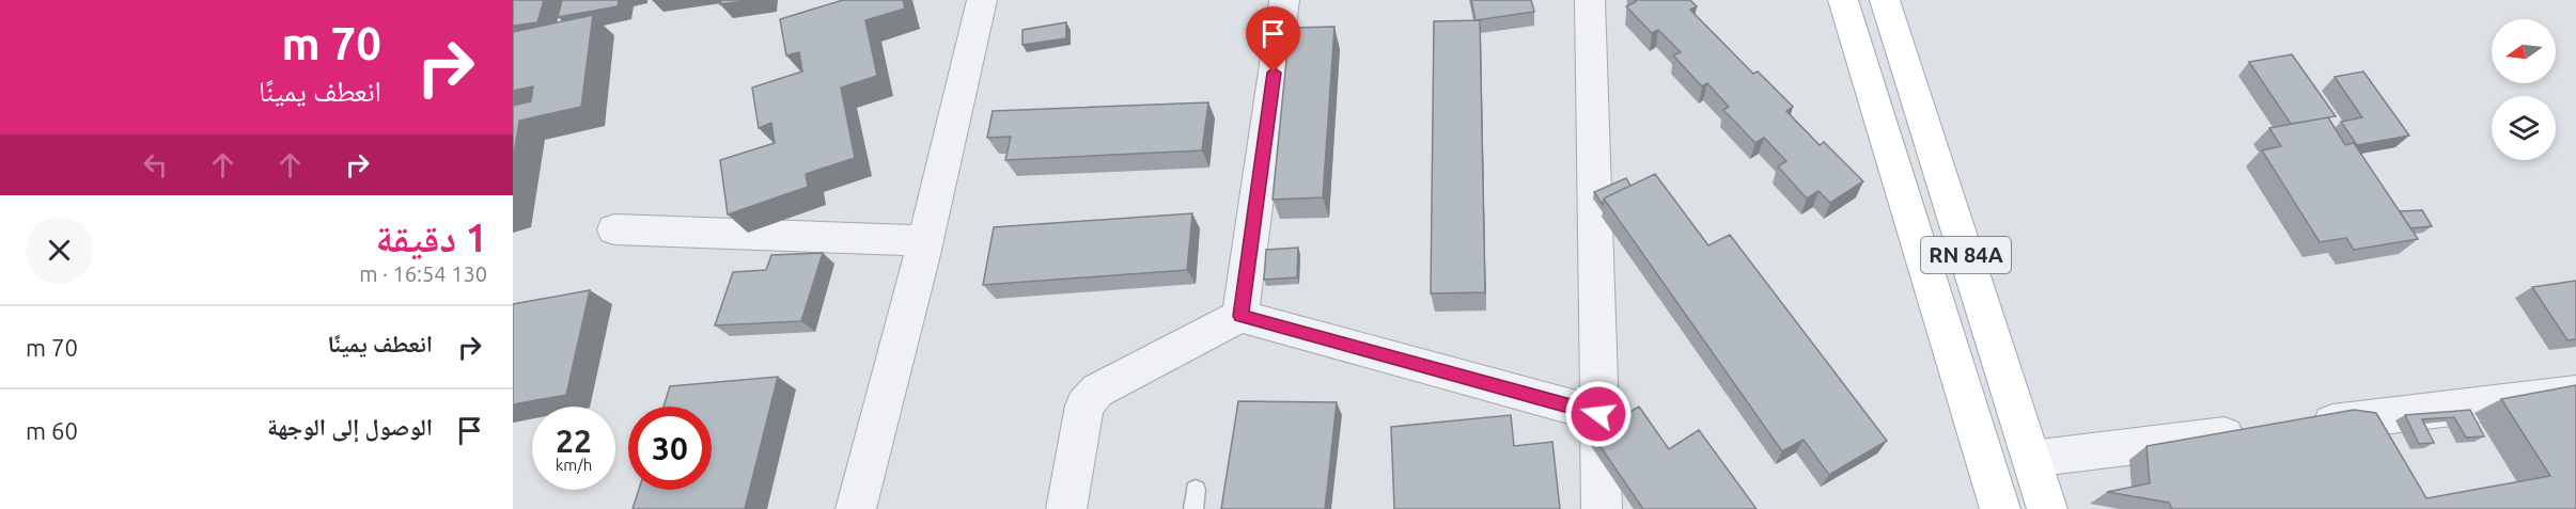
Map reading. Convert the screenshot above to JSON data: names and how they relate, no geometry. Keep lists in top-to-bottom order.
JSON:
{
  "streets": {
    "main road": ["RN 84A"]
  },
  "north": "left",
  "page": {
    "turn": ["70 m", "انعطف يمينًا"],
    "heading": ["1 دقيقة", "130 m · 16:54"],
    "list": [
      {
        "name": "انعطف يمينًا",
        "value": "70 m"
      },
      {
        "name": "الوصول إلى الوجهة",
        "value": "60 m"
      }
    ],
    "speed": "22 km/h",
    "limit": "30"
  }
}
